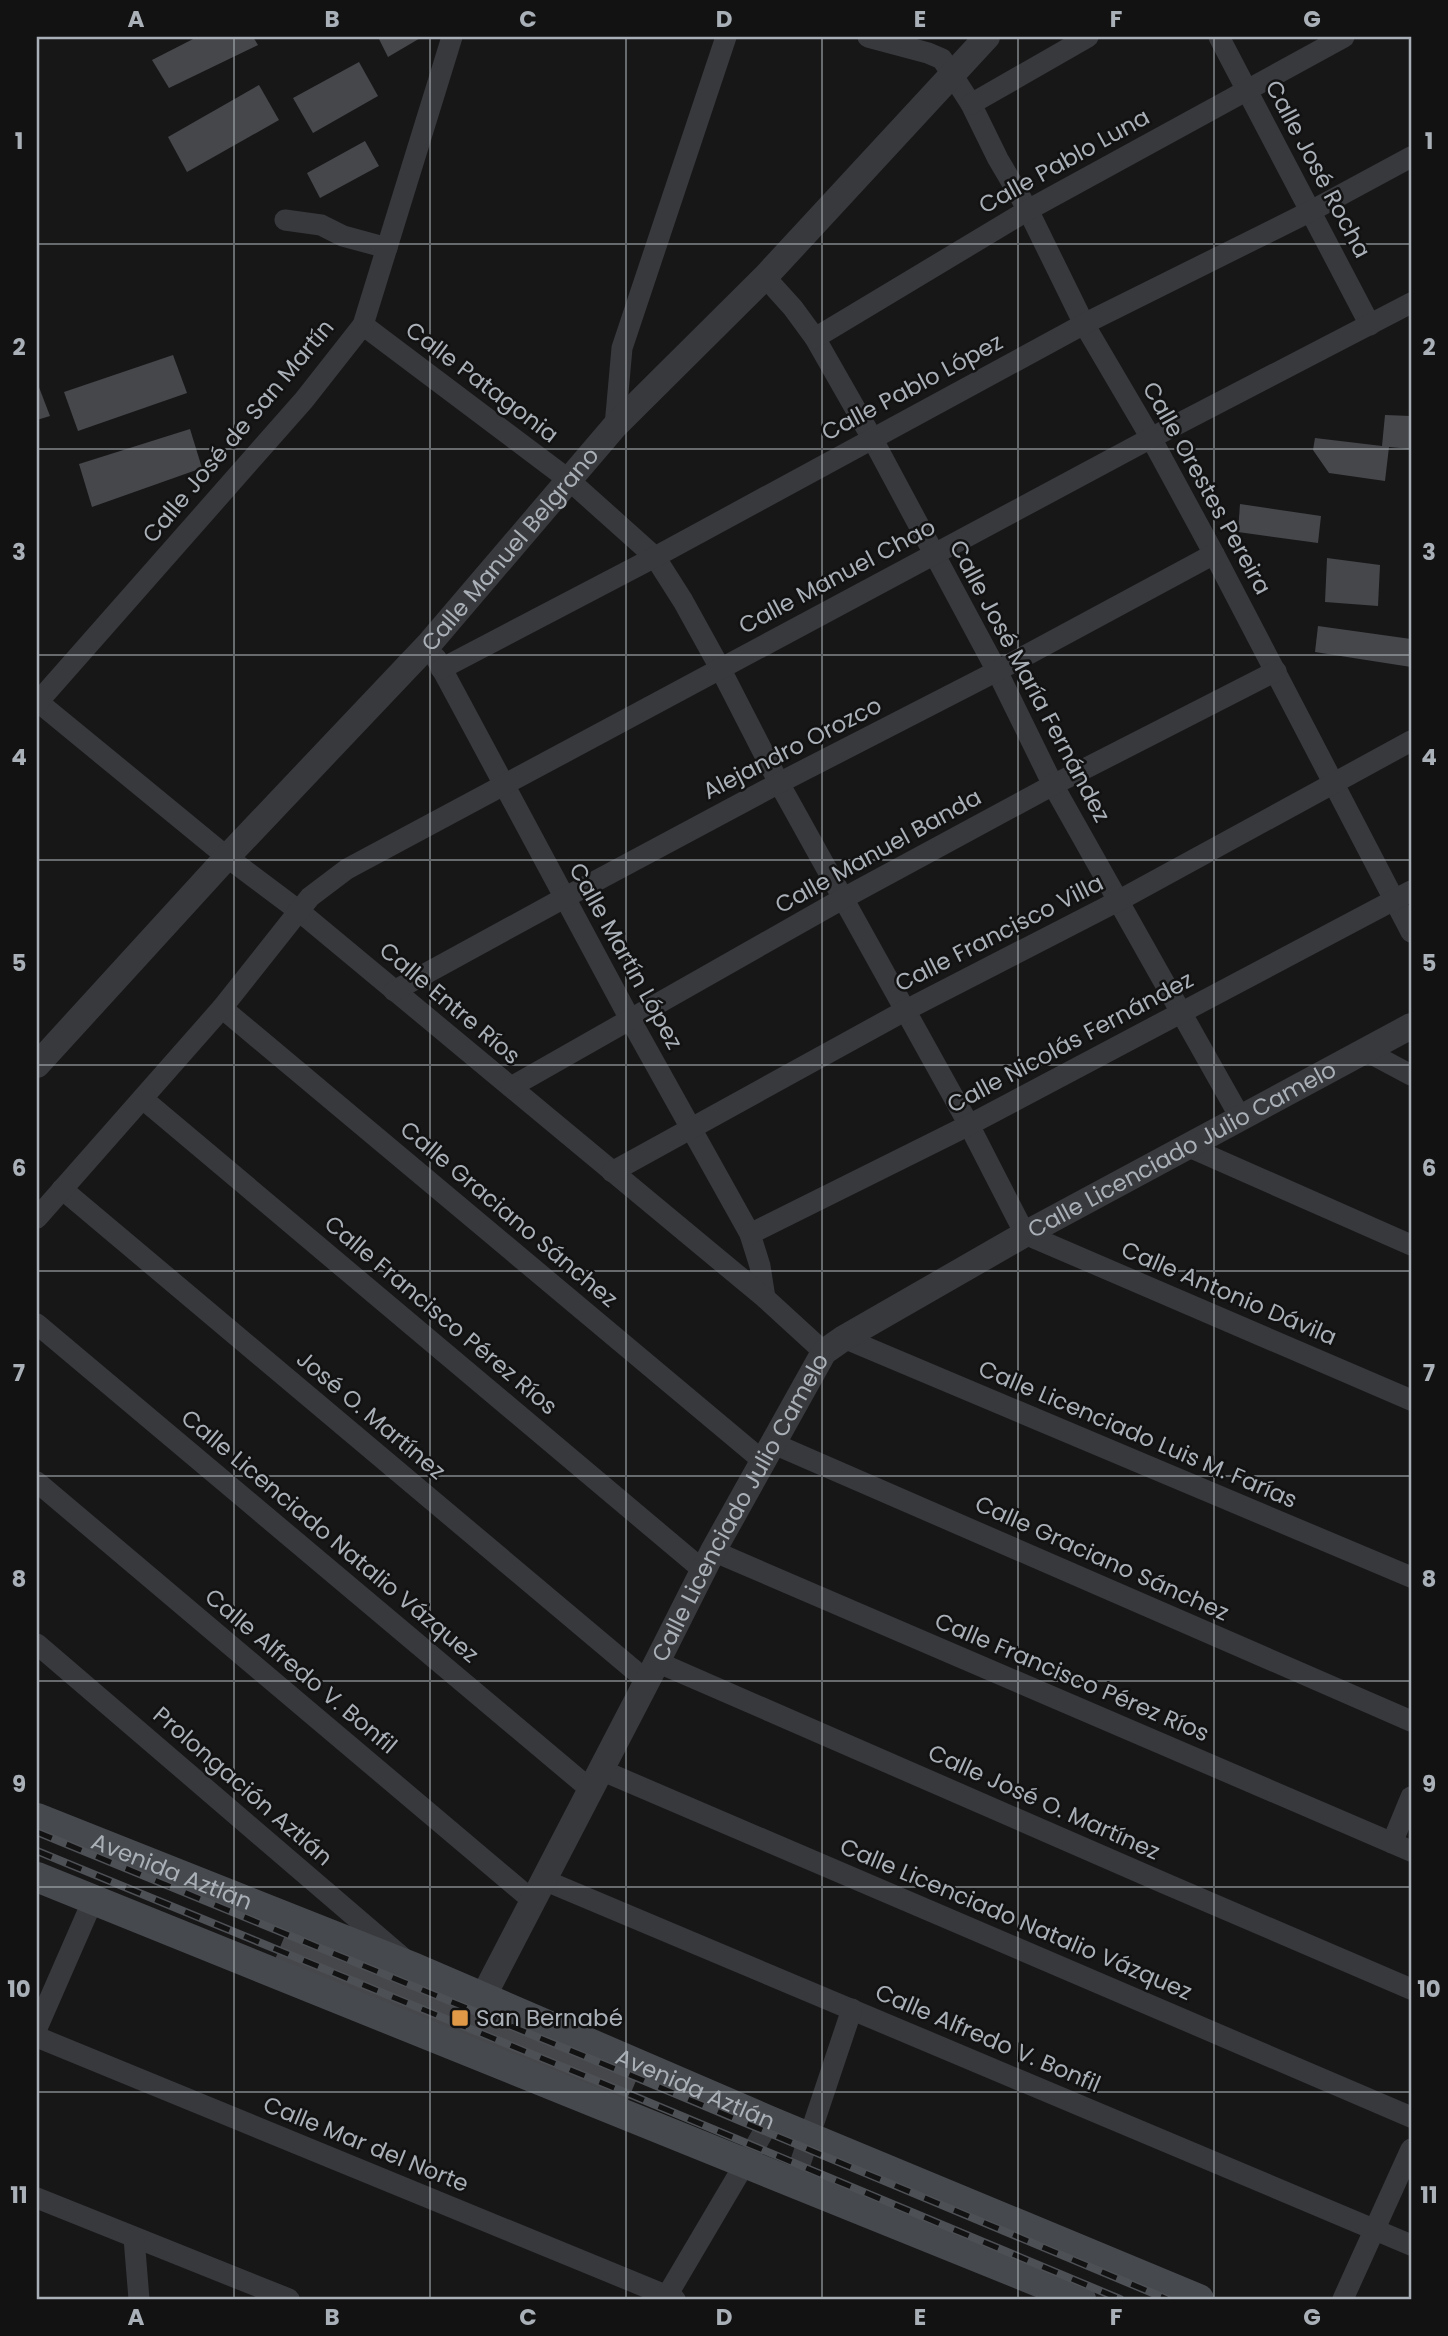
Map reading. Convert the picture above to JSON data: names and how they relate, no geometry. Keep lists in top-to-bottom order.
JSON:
{
  "streets": {
    "main road": ["Avenida Aztlán"],
    "street": [
      "Calle Pablo Luna",
      "Calle José Rocha",
      "Calle Patagonia",
      "Calle Pablo López",
      "Calle José de San Martín",
      "Calle Orestes Pereira",
      "Calle Manuel Belgrano",
      "Calle Manuel Chao",
      "Calle José María Fernández",
      "Alejandro Orozco",
      "Calle Manuel Banda",
      "Calle Francisco Villa",
      "Calle Martín López",
      "Calle Entre Ríos",
      "Calle Nicolás Fernández",
      "Calle Licenciado Julio Camelo",
      "Calle Graciano Sánchez",
      "Calle Antonio Dávila",
      "Calle Francisco Pérez Ríos",
      "José O. Martínez",
      "Calle Licenciado Luis M. Farías",
      "Calle Licenciado Natalio Vázquez",
      "Calle Alfredo V. Bonfil",
      "Prolongación Aztlán",
      "Calle José O. Martínez",
      "Calle Mar del Norte"
    ]
  },
  "crossings": [
    ["Calle Pablo Luna", "Calle José Rocha"],
    ["Calle Pablo Luna", "Calle Orestes Pereira"],
    ["Calle Pablo Luna", "Calle José María Fernández"],
    ["Calle José Rocha", "Calle Pablo López"],
    ["Calle José Rocha", "Calle Manuel Chao"],
    ["Calle Patagonia", "Calle Pablo López"],
    ["Calle Patagonia", "Calle José de San Martín"],
    ["Calle Patagonia", "Calle Manuel Belgrano"],
    ["Calle Patagonia", "Calle Manuel Chao"],
    ["Calle Patagonia", "Alejandro Orozco"],
    ["Calle Patagonia", "Calle Manuel Banda"],
    ["Calle Patagonia", "Calle Francisco Villa"],
    ["Calle Patagonia", "Calle Nicolás Fernández"],
    ["Calle Patagonia", "Calle Licenciado Julio Camelo"],
    ["Calle Patagonia", "Calle Antonio Dávila"],
    ["Calle Pablo López", "Calle Orestes Pereira"],
    ["Calle Pablo López", "Calle José María Fernández"],
    ["Calle Pablo López", "Calle Martín López"],
    ["Calle José de San Martín", "Calle Entre Ríos"],
    ["Calle Orestes Pereira", "Calle Manuel Belgrano"],
    ["Calle Orestes Pereira", "Calle Manuel Chao"],
    ["Calle Orestes Pereira", "Alejandro Orozco"],
    ["Calle Orestes Pereira", "Calle Manuel Banda"],
    ["Calle Orestes Pereira", "Calle Francisco Villa"],
    ["Calle Orestes Pereira", "Calle Nicolás Fernández"],
    ["Calle Manuel Belgrano", "Calle José María Fernández"],
    ["Calle Manuel Belgrano", "Calle Martín López"],
    ["Calle Manuel Belgrano", "Calle Entre Ríos"],
    ["Calle Manuel Chao", "Calle José María Fernández"],
    ["Calle Manuel Chao", "Calle Martín López"],
    ["Calle Manuel Chao", "Calle Entre Ríos"],
    ["Calle Manuel Chao", "Calle Graciano Sánchez"],
    ["Calle Manuel Chao", "Calle Francisco Pérez Ríos"],
    ["Calle Manuel Chao", "José O. Martínez"],
    ["Calle José María Fernández", "Alejandro Orozco"],
    ["Calle José María Fernández", "Calle Manuel Banda"],
    ["Calle José María Fernández", "Calle Francisco Villa"],
    ["Calle José María Fernández", "Calle Nicolás Fernández"],
    ["Calle José María Fernández", "Calle Licenciado Julio Camelo"],
    ["Alejandro Orozco", "Calle Martín López"],
    ["Alejandro Orozco", "Calle Entre Ríos"],
    ["Calle Manuel Banda", "Calle Martín López"],
    ["Calle Manuel Banda", "Calle Entre Ríos"],
    ["Calle Francisco Villa", "Calle Martín López"],
    ["Calle Francisco Villa", "Calle Entre Ríos"],
    ["Calle Martín López", "Calle Entre Ríos"],
    ["Calle Martín López", "Calle Nicolás Fernández"],
    ["Calle Entre Ríos", "Calle Licenciado Julio Camelo"],
    ["Calle Entre Ríos", "Calle Licenciado Luis M. Farías"],
    ["Calle Licenciado Julio Camelo", "Calle Graciano Sánchez"],
    ["Calle Licenciado Julio Camelo", "Calle Antonio Dávila"],
    ["Calle Licenciado Julio Camelo", "Calle Francisco Pérez Ríos"],
    ["Calle Licenciado Julio Camelo", "José O. Martínez"],
    ["Calle Licenciado Julio Camelo", "Calle Licenciado Luis M. Farías"],
    ["Calle Licenciado Julio Camelo", "Calle Licenciado Natalio Vázquez"],
    ["Calle Licenciado Julio Camelo", "Calle Alfredo V. Bonfil"],
    ["Calle Licenciado Julio Camelo", "Calle José O. Martínez"],
    ["Calle Licenciado Julio Camelo", "Avenida Aztlán"],
    ["José O. Martínez", "Calle José O. Martínez"],
    ["Prolongación Aztlán", "Avenida Aztlán"]
  ],
  "places": {
    "transit": ["San Bernabé"]
  },
  "grid": {
    "columns": [
      "A",
      "B",
      "C",
      "D",
      "E",
      "F",
      "G"
    ],
    "rows": [
      "1",
      "2",
      "3",
      "4",
      "5",
      "6",
      "7",
      "8",
      "9",
      "10",
      "11"
    ]
  }
}
